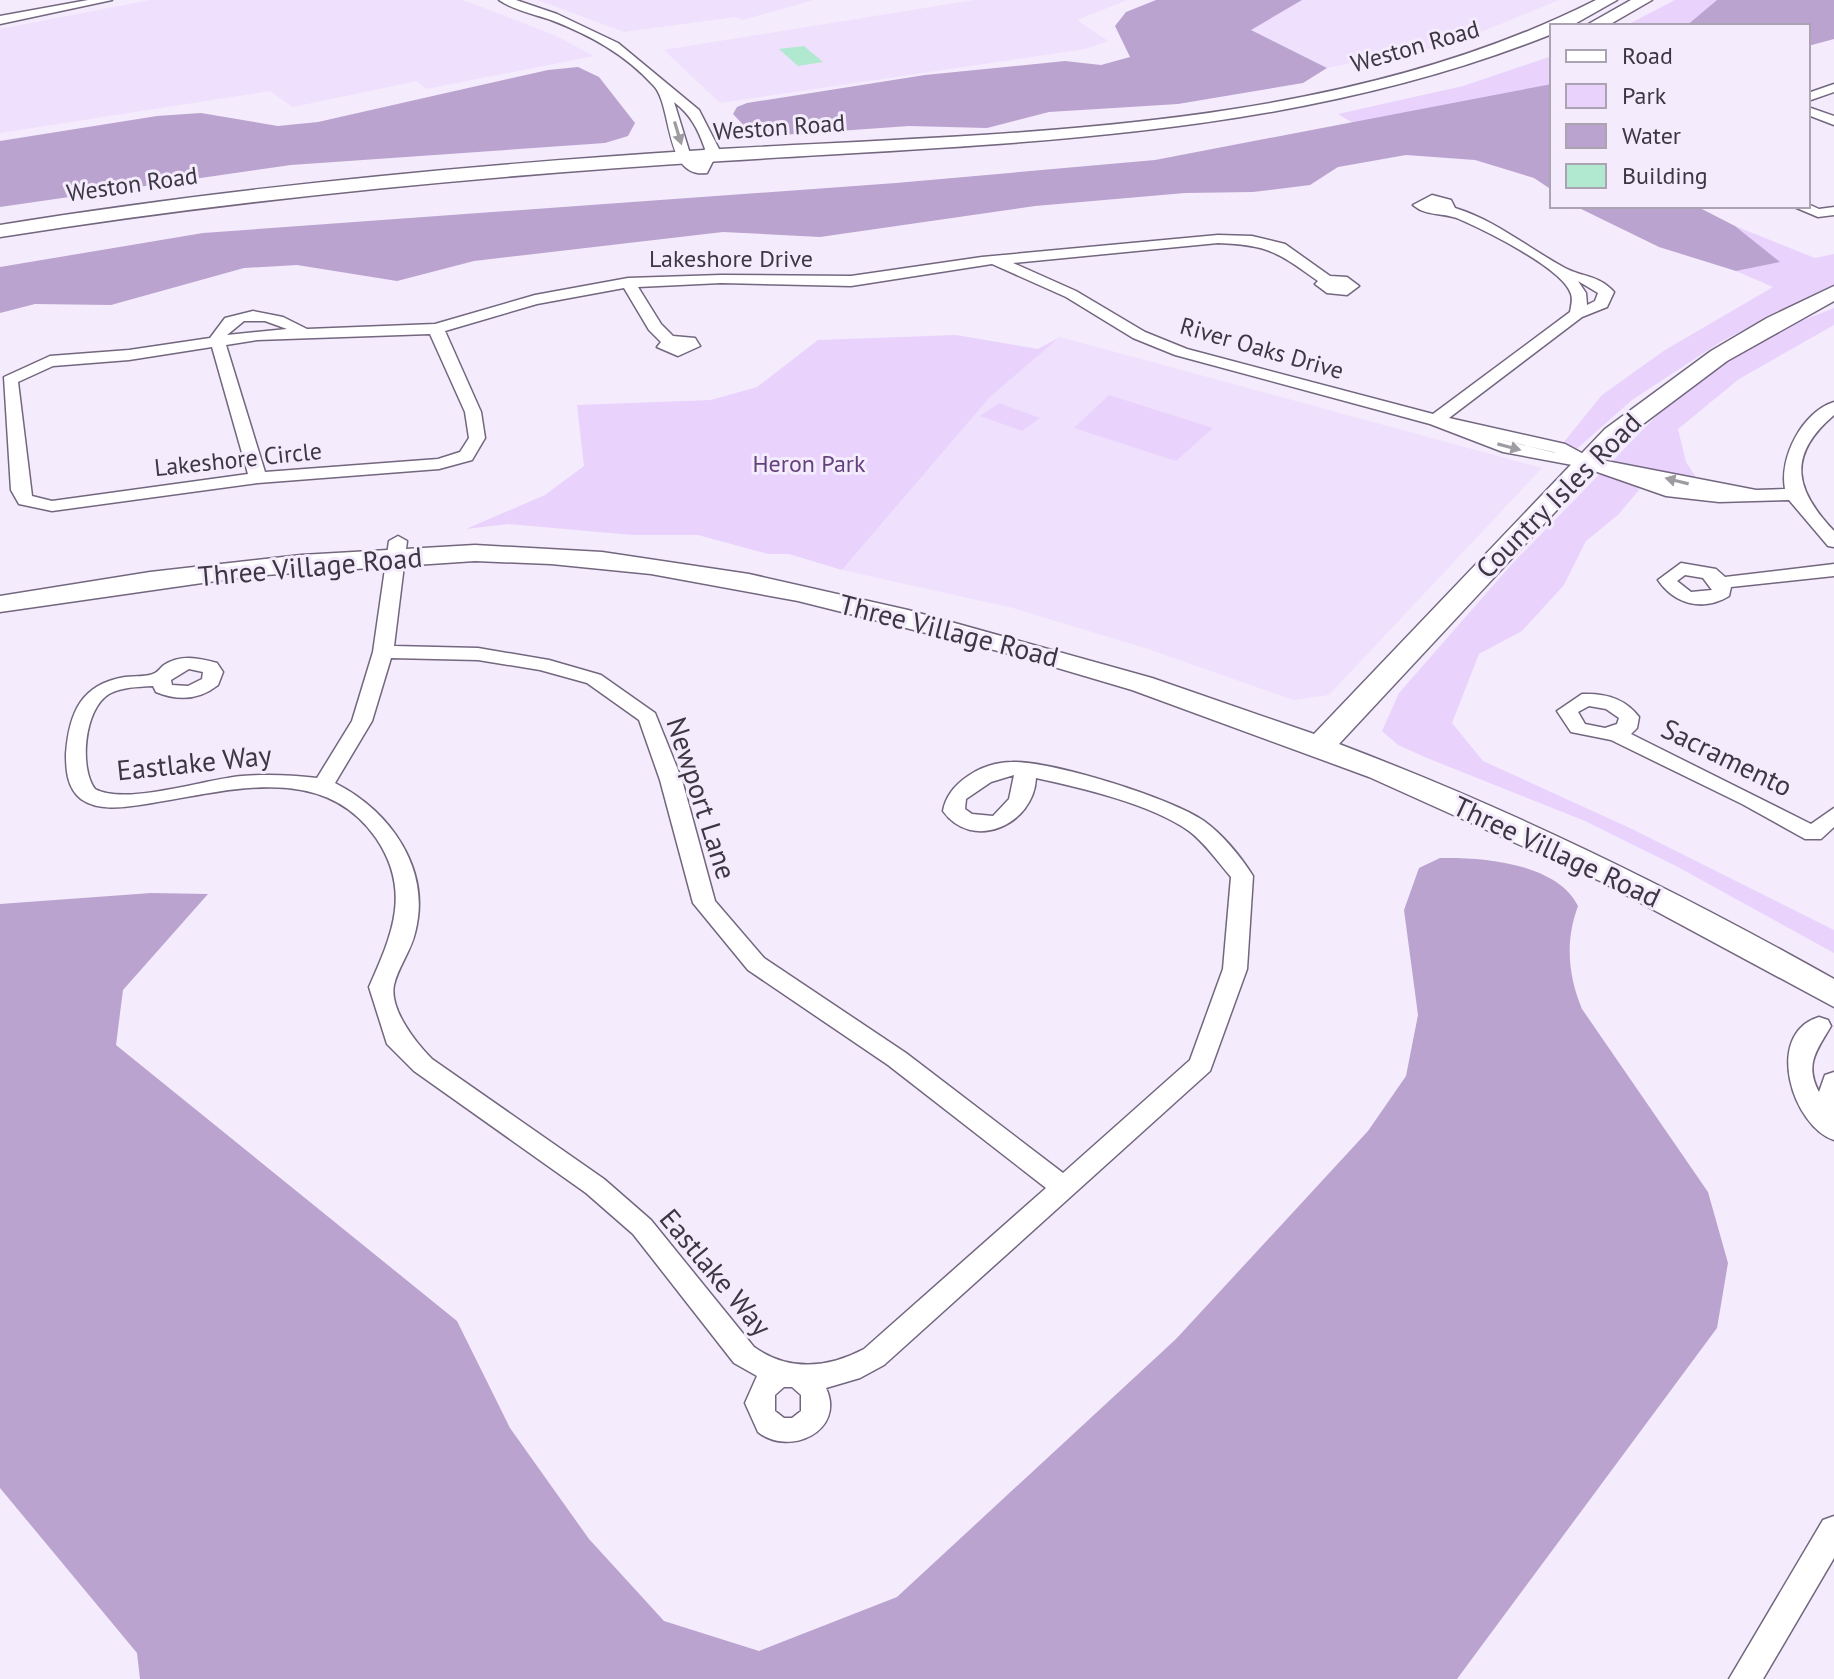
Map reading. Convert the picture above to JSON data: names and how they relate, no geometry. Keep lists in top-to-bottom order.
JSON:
{
  "streets": {
    "main road": ["Weston Road", "Country Isles Road", "Three Village Road"],
    "street": [
      "Lakeshore Drive",
      "River Oaks Drive",
      "Lakeshore Circle",
      "Sacramento",
      "Eastlake Way",
      "Newport Lane"
    ]
  },
  "crossings": [
    ["Lakeshore Drive", "River Oaks Drive"],
    ["Lakeshore Drive", "Lakeshore Circle"],
    ["River Oaks Drive", "Country Isles Road"],
    ["Country Isles Road", "Three Village Road"],
    ["Eastlake Way", "Newport Lane"]
  ],
  "parks": ["Heron Park"],
  "legend": [
    "Road",
    "Park",
    "Water",
    "Building"
  ]
}
